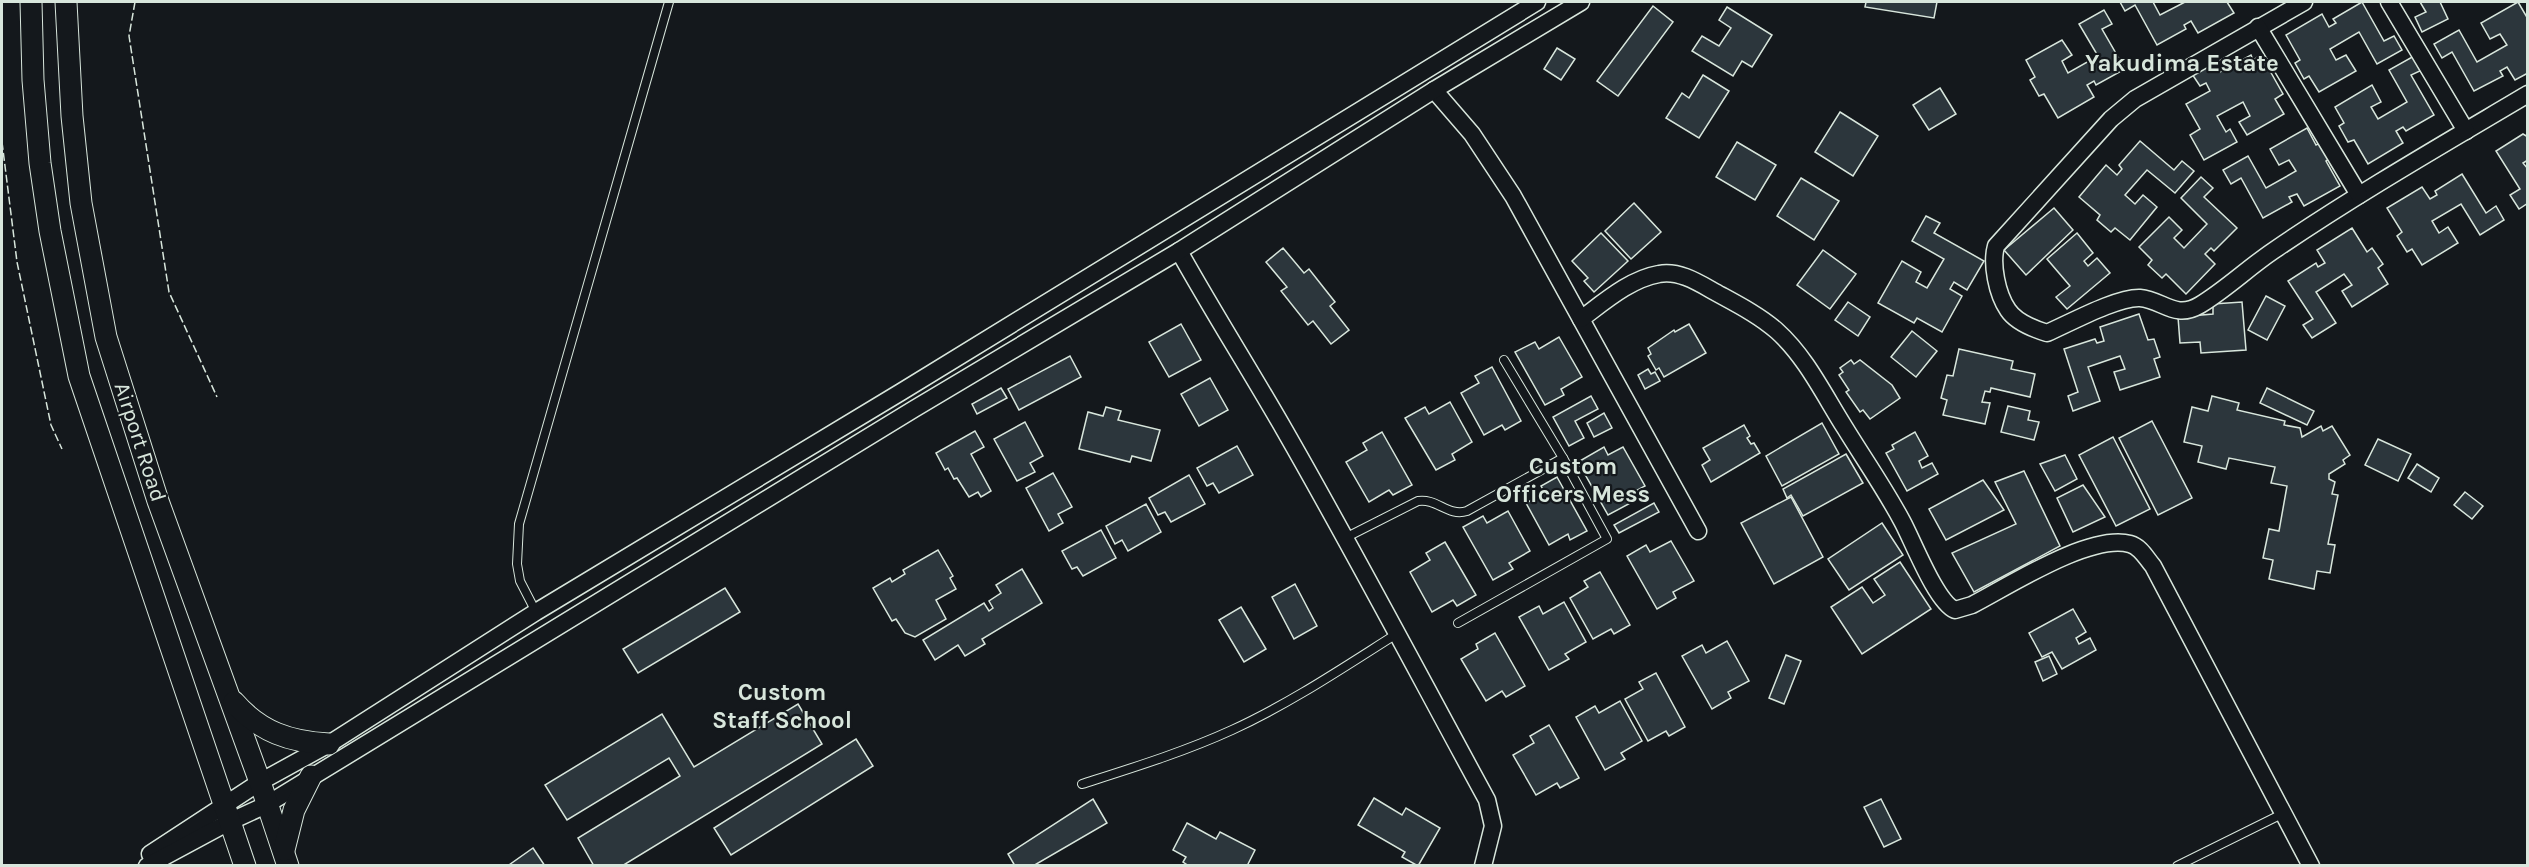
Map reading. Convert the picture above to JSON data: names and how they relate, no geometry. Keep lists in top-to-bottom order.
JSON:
{
  "streets": {
    "street": ["Airport Road"]
  },
  "districts": ["Yakudima Estate", "Custom Officers Mess", "Custom Staff School"]
}
